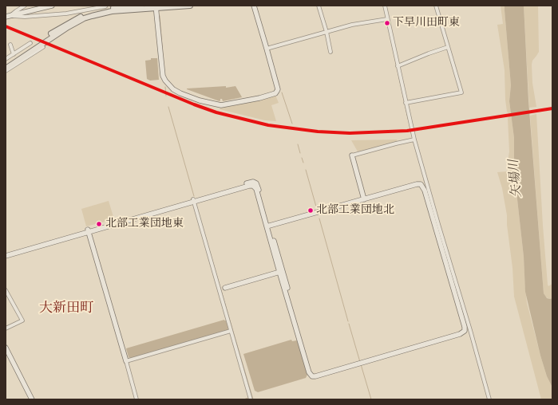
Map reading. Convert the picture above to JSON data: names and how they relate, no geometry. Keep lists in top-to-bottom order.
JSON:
{
  "districts": ["大新田町"],
  "water": ["矢場川"],
  "places": ["下早川田町東", "北部工業団地北", "北部工業団地東"]
}
